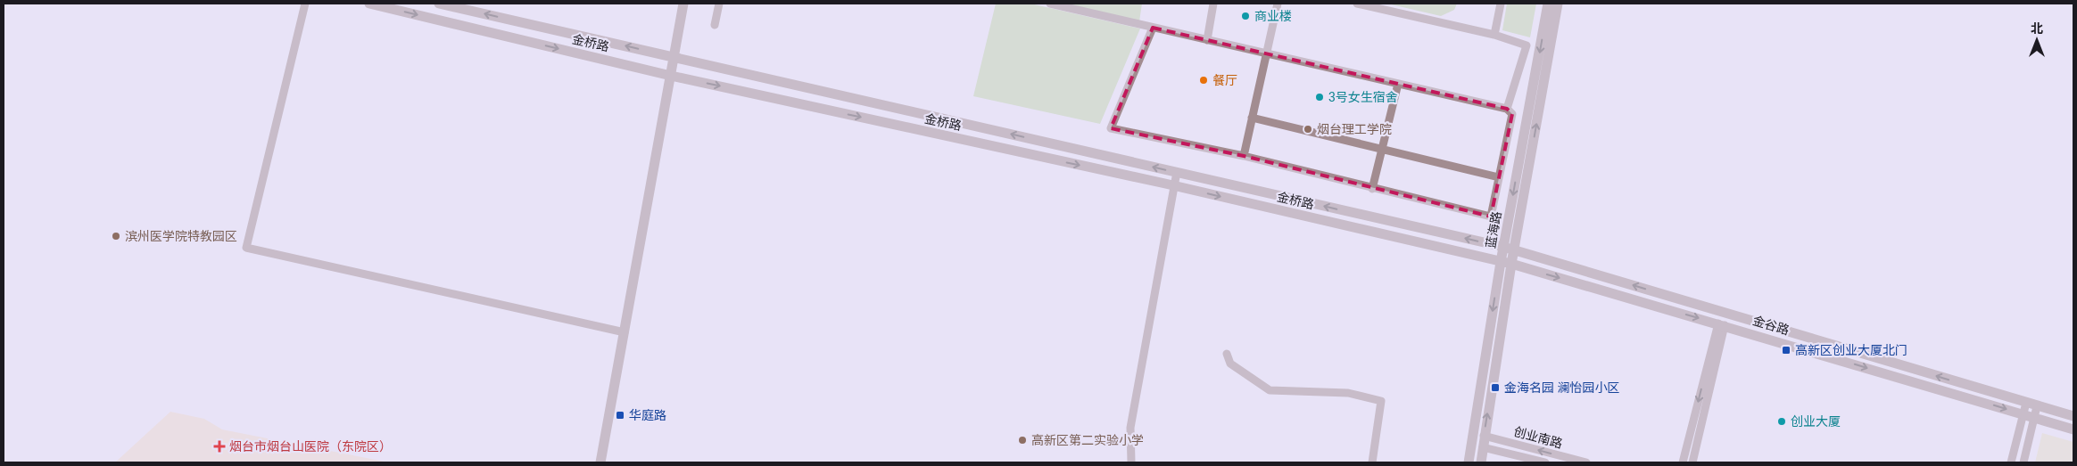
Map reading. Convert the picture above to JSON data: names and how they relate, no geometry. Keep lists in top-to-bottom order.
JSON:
{
  "streets": {
    "street": [
      "金桥路",
      "蓝海路",
      "金谷路",
      "创业南路"
    ]
  },
  "crossings": [
    ["金桥路", "蓝海路"],
    ["金桥路", "金谷路"],
    ["蓝海路", "金谷路"],
    ["蓝海路", "创业南路"]
  ],
  "places": {
    "other": [
      "商业楼",
      "餐厅",
      "3号女生宿舍",
      "烟台理工学院",
      "滨州医学院特教园区",
      "创业大厦",
      "高新区第二实验小学"
    ],
    "transit": ["高新区创业大厦北门", "金海名园 澜怡园小区", "华庭路"],
    "health": ["烟台市烟台山医院（东院区）"]
  },
  "north": "top"
}
